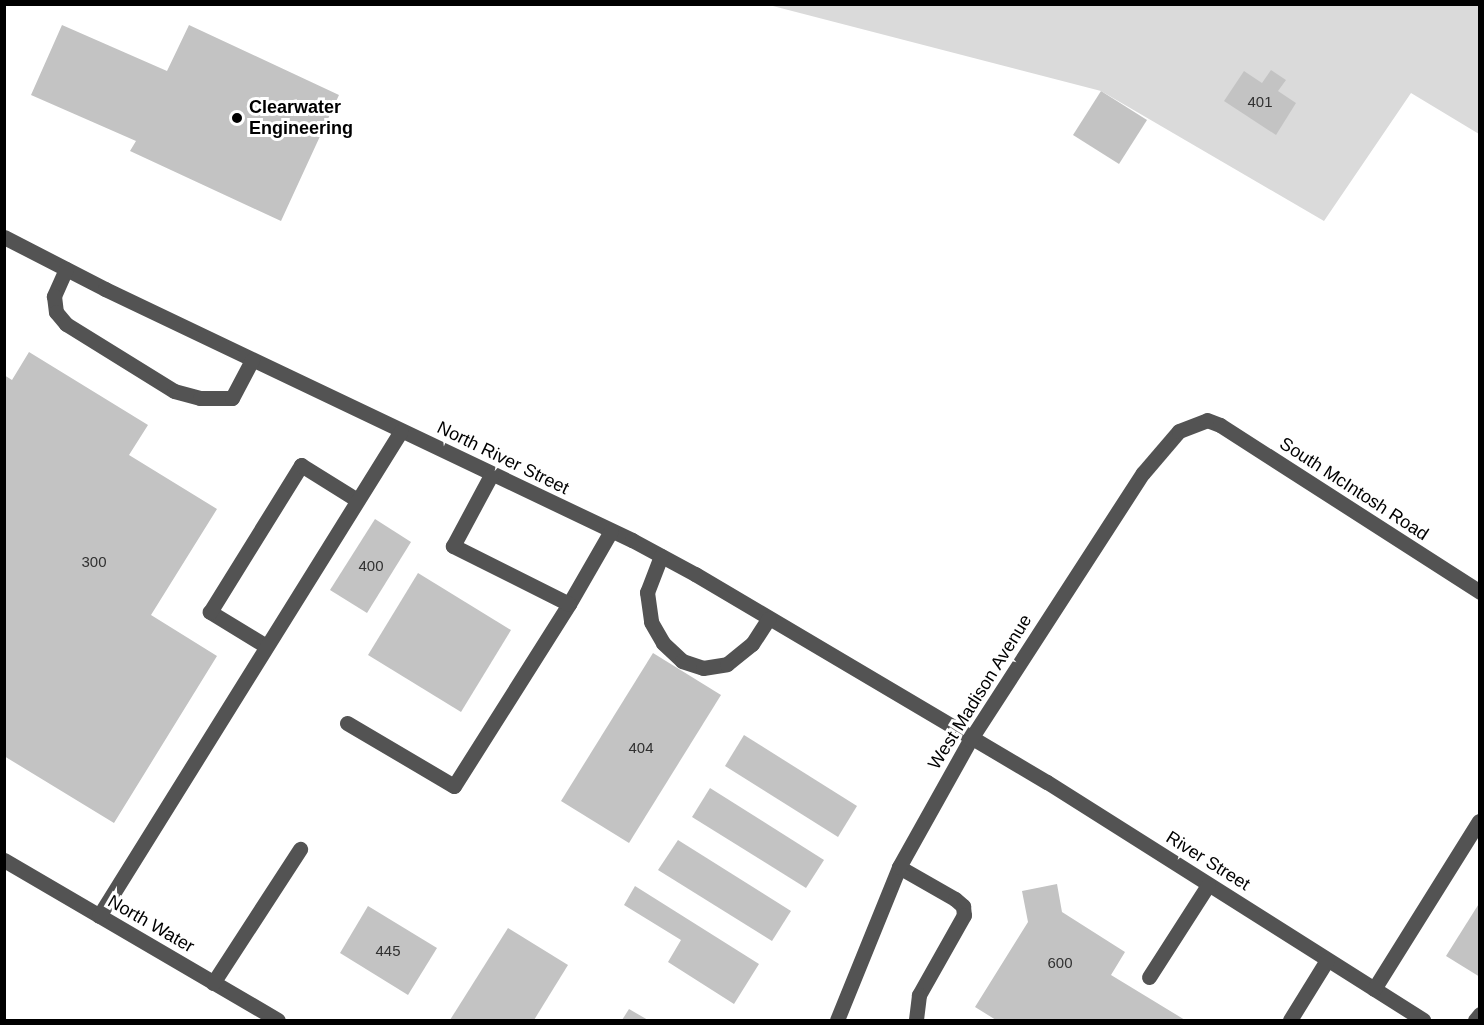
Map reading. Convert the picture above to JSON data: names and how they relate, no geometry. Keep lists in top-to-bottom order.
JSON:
{
  "streets": {
    "street": [
      "North River Street",
      "South McIntosh Road",
      "West Madison Avenue",
      "River Street",
      "North Water"
    ]
  },
  "crossings": [
    ["North River Street", "West Madison Avenue"],
    ["North River Street", "River Street"],
    ["South McIntosh Road", "West Madison Avenue"],
    ["West Madison Avenue", "River Street"]
  ],
  "places": ["Clearwater Engineering"],
  "house_numbers": [
    "401",
    "300",
    "400",
    "404",
    "445",
    "600"
  ]
}
